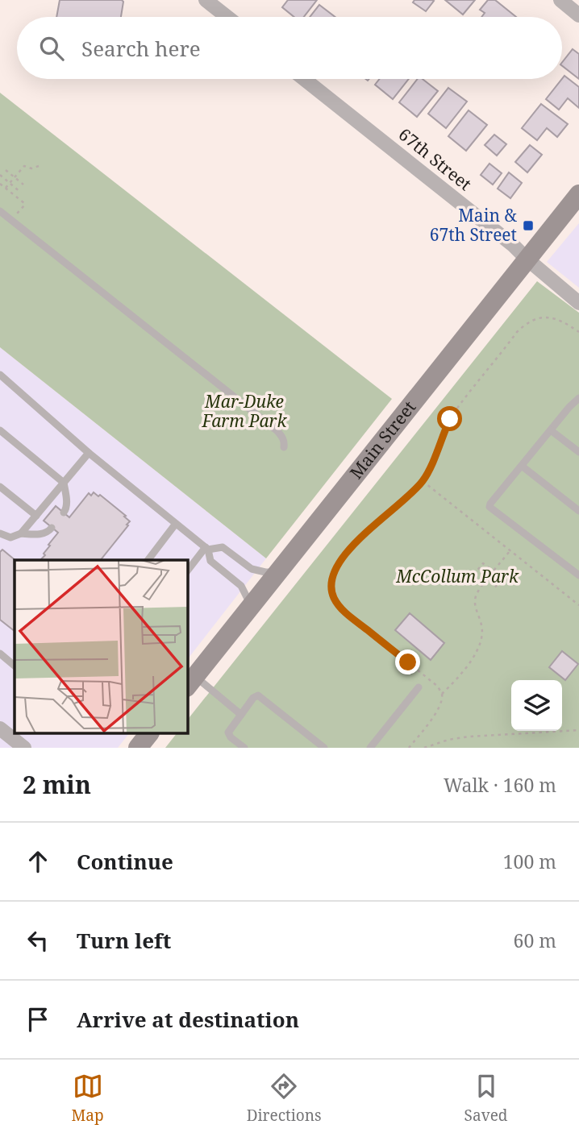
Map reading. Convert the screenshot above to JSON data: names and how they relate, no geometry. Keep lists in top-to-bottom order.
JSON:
{
  "streets": {
    "main road": ["Main Street"],
    "street": ["67th Street"]
  },
  "crossings": [
    ["67th Street", "Main Street"]
  ],
  "parks": ["Mar-Duke Farm Park", "McCollum Park"],
  "places": {
    "transit": ["Main & 67th Street"]
  },
  "page": {
    "search": "Search here",
    "heading": ["2 min", "Walk · 160 m"],
    "list": [
      ["Continue", "100 m"],
      ["Turn left", "60 m"],
      "Arrive at destination"
    ],
    "nav": ["Map", "Directions", "Saved"]
  }
}
